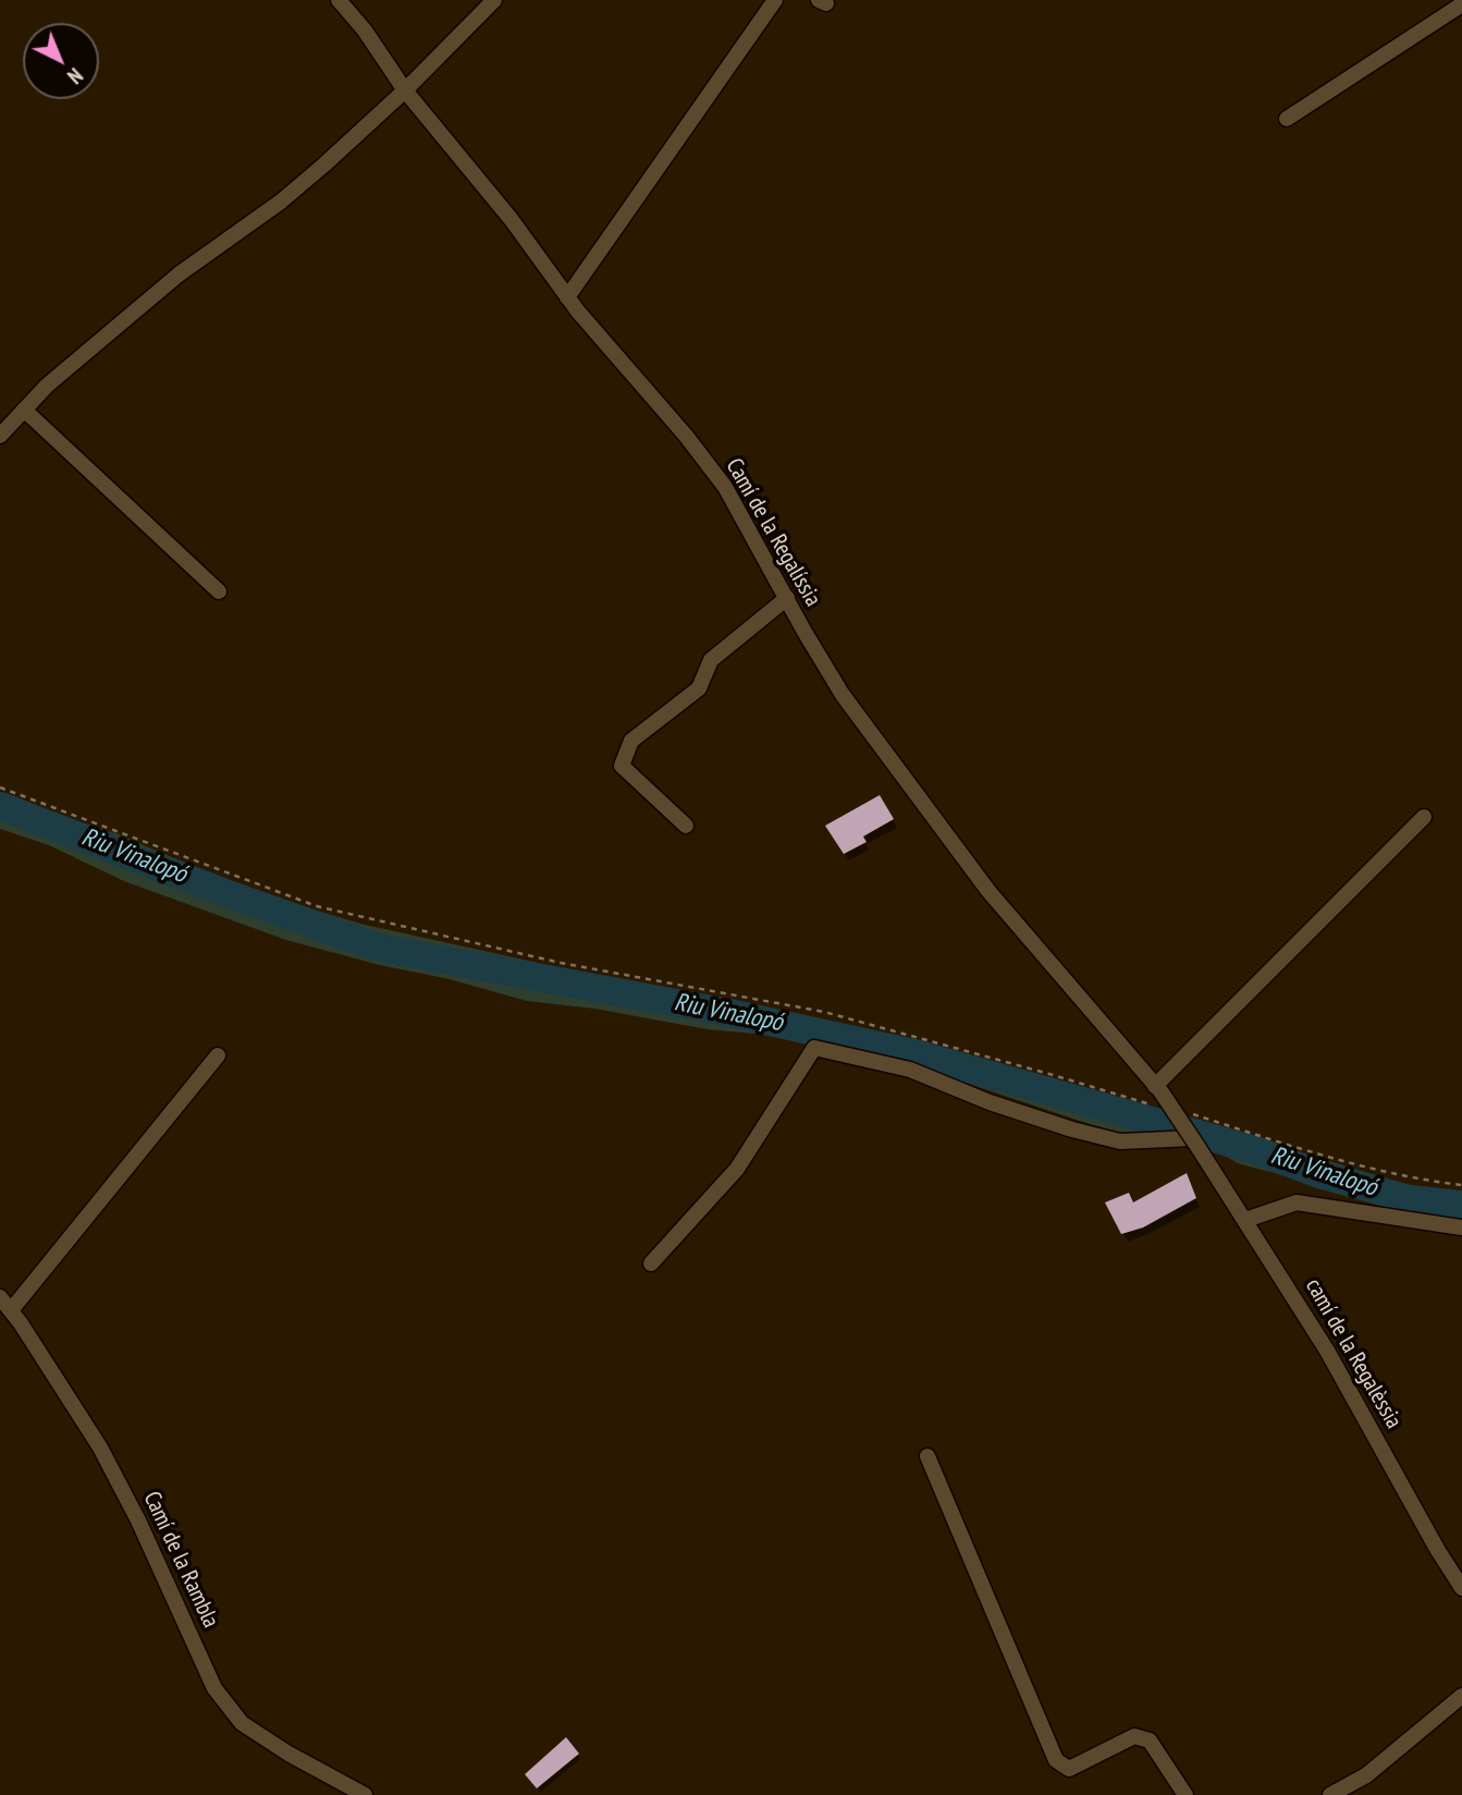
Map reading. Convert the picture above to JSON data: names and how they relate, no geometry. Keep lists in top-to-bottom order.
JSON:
{
  "streets": {
    "street": ["Camí de la Regalíssia", "camí de la Regalèssia", "Camí de la Rambla"]
  },
  "crossings": [
    ["Camí de la Regalíssia", "camí de la Regalèssia"]
  ],
  "water": ["Riu Vinalopó"],
  "north": "bottom right"
}
